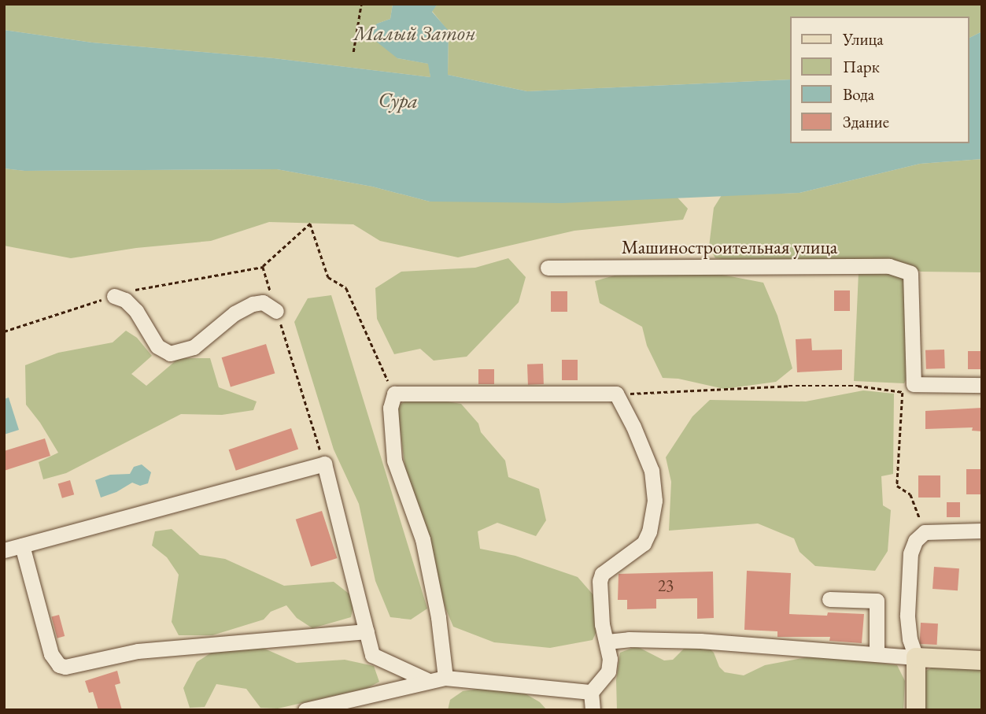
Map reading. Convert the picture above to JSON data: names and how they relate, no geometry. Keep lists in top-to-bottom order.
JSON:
{
  "streets": {
    "street": ["Машиностроительная улица"]
  },
  "water": ["Малый Затон", "Сура"],
  "house_numbers": ["23"],
  "legend": [
    "Улица",
    "Парк",
    "Вода",
    "Здание"
  ]
}
